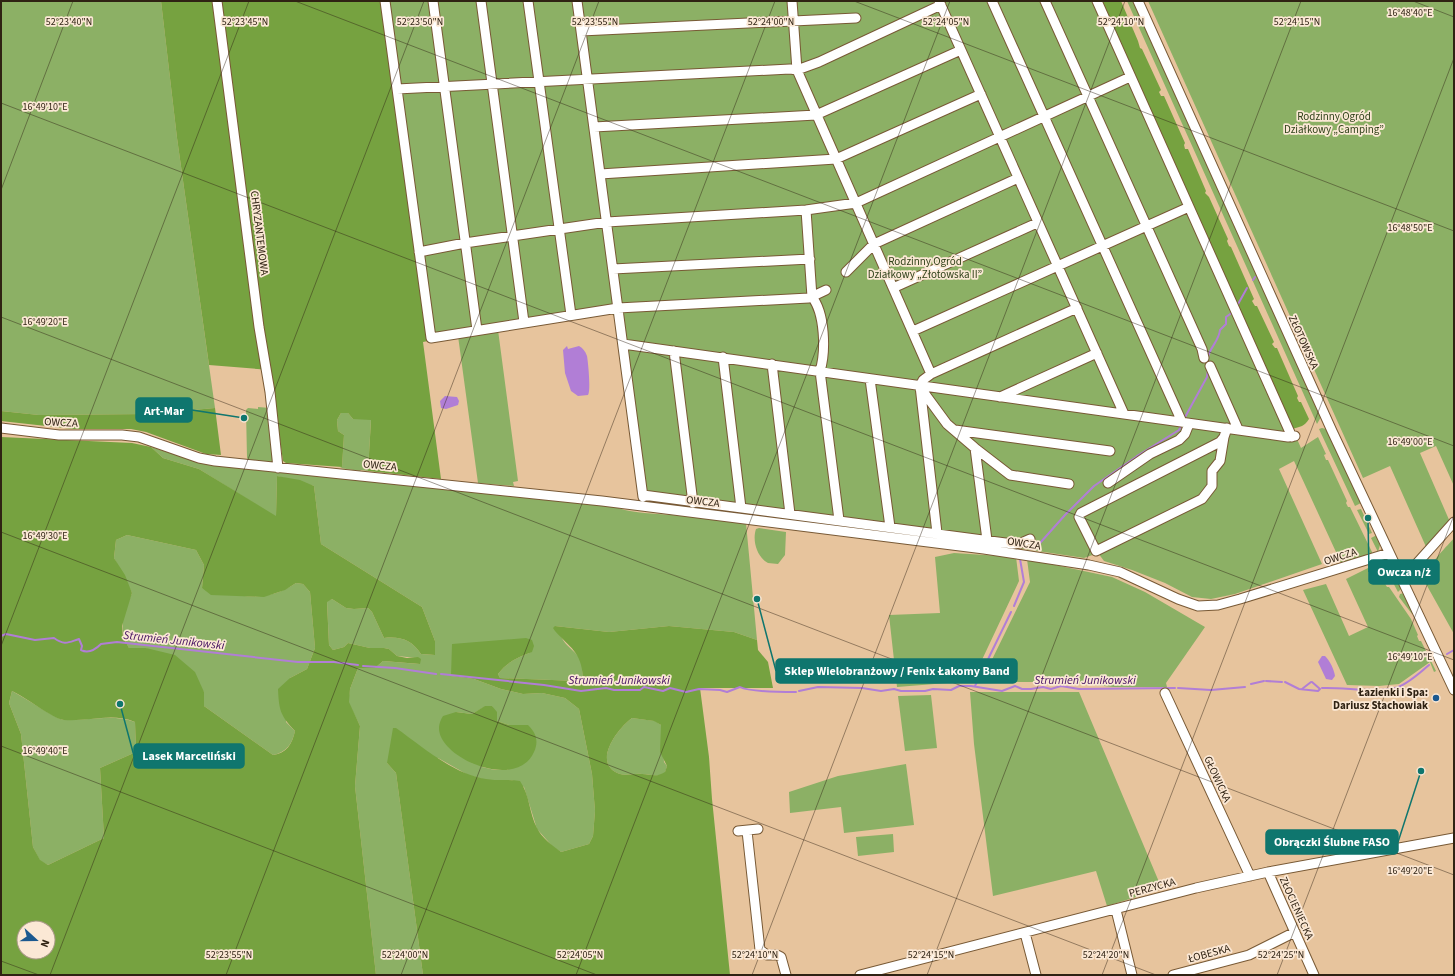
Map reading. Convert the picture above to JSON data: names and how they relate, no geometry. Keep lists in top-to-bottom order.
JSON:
{
  "streets": {
    "street": [
      "CHRYZANTEMOWA",
      "ZŁOTOWSKA",
      "OWCZA",
      "GŁOWICKA",
      "PERZYCKA",
      "ZŁOCIENIECKA",
      "ŁOBESKA"
    ]
  },
  "crossings": [
    ["CHRYZANTEMOWA", "OWCZA"],
    ["ZŁOTOWSKA", "OWCZA"],
    ["GŁOWICKA", "PERZYCKA"],
    ["PERZYCKA", "ZŁOCIENIECKA"],
    ["ZŁOCIENIECKA", "ŁOBESKA"]
  ],
  "water": ["Strumień Junikowski"],
  "parks": ["Rodzinny Ogród Działkowy „Camping”", "Rodzinny Ogród Działkowy „Złotowska II”"],
  "places": [
    "Art-Mar",
    "Owcza n/ż",
    "Sklep Wielobranżowy / Fenix Łakomy Band",
    "Łazienki i Spa: Dariusz Stachowiak",
    "Lasek Marceliński",
    "Obrączki Ślubne FASO"
  ],
  "north": "right",
  "coordinates": [
    "16°48'40\"E",
    "52°23'45\"N",
    "52°23'40\"N",
    "52°23'50\"N",
    "52°23'55\"N",
    "52°24'00\"N",
    "52°24'05\"N",
    "52°24'10\"N",
    "52°24'15\"N",
    "16°49'10\"E",
    "16°48'50\"E",
    "16°49'20\"E",
    "16°49'00\"E",
    "16°49'30\"E",
    "16°49'40\"E",
    "52°24'20\"N",
    "52°24'25\"N"
  ]
}
